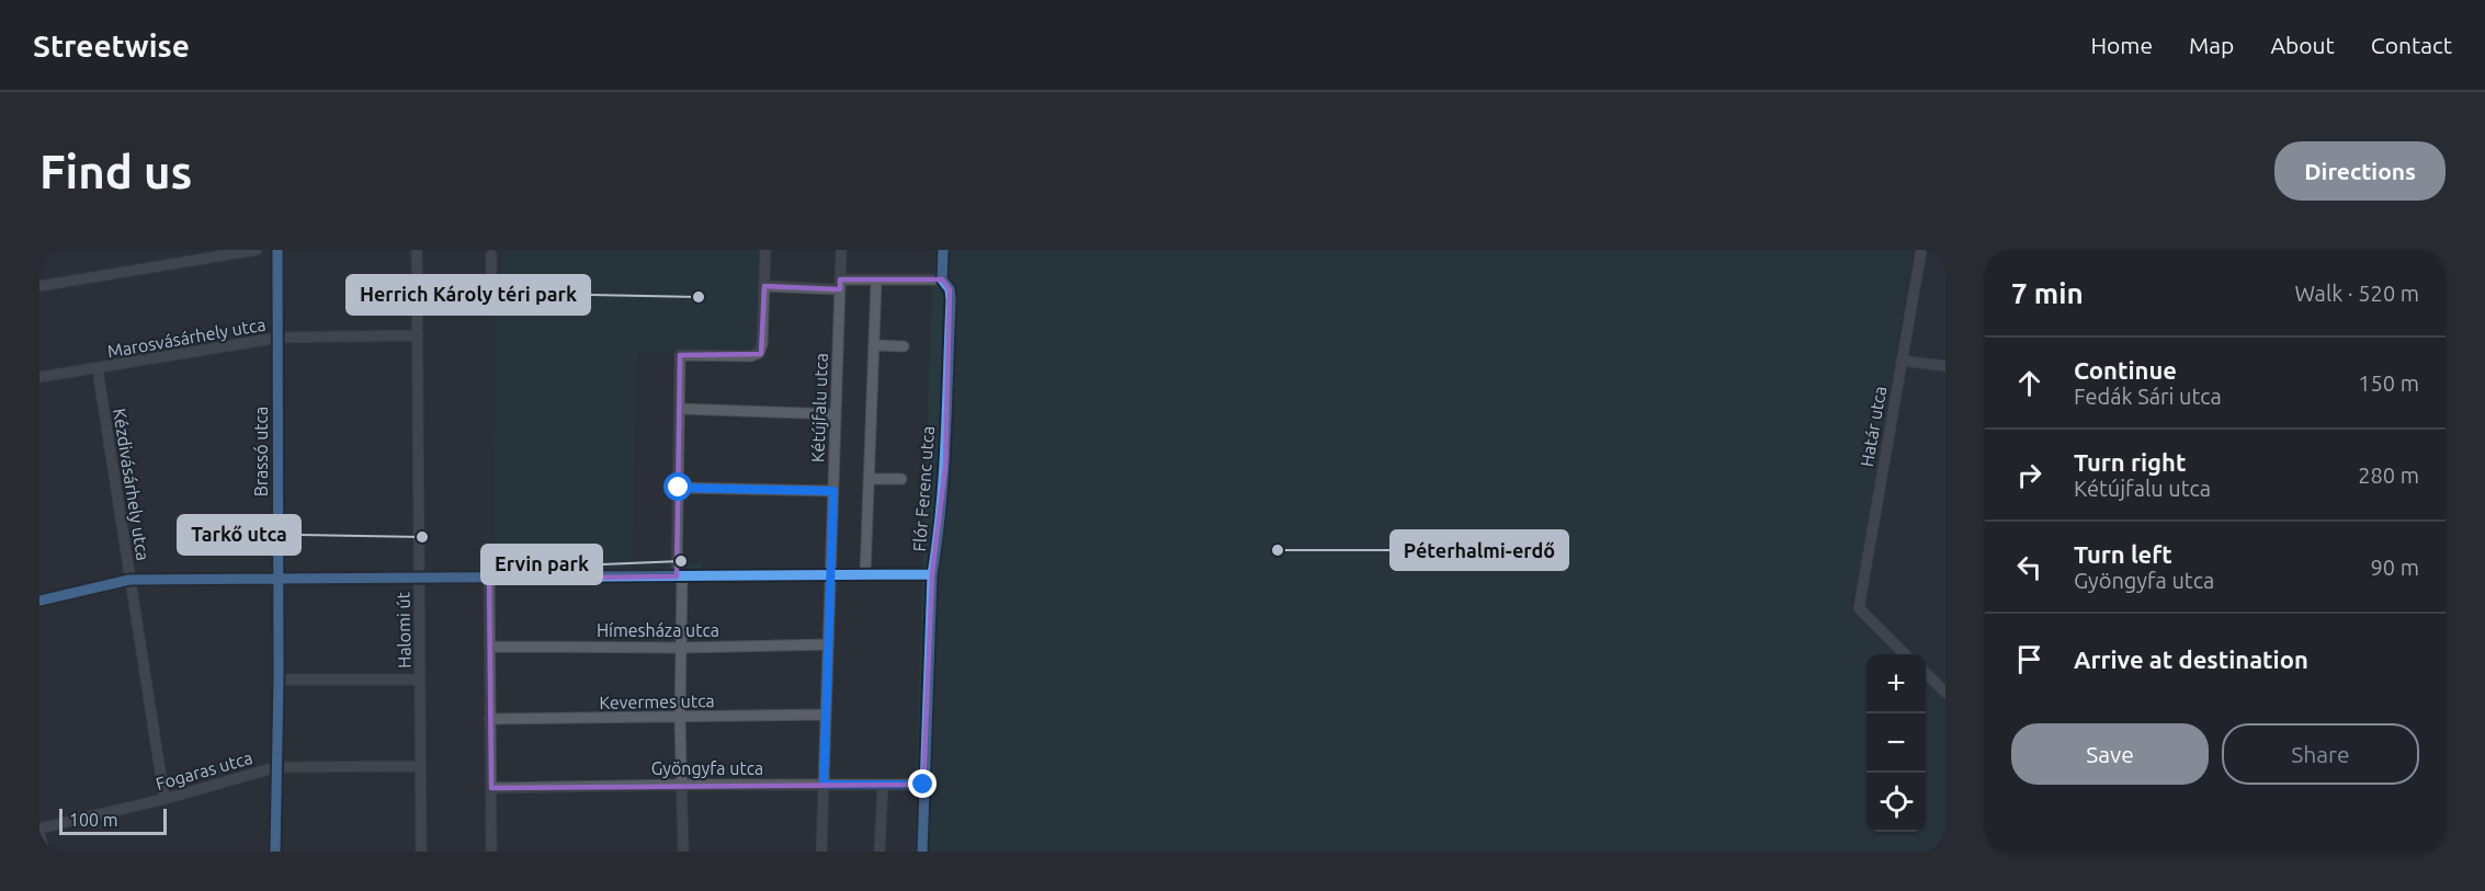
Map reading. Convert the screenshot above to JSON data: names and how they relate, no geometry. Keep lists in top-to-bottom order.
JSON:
{
  "streets": {
    "street": [
      "Marosvásárhely utca",
      "Kétújfalu utca",
      "Határ utca",
      "Brassó utca",
      "Kézdivásárhely utca",
      "Flór Ferenc utca",
      "Halomi út",
      "Hímesháza utca",
      "Kevermes utca",
      "Gyöngyfa utca",
      "Fogaras utca"
    ]
  },
  "crossings": [
    ["Marosvásárhely utca", "Brassó utca"],
    ["Marosvásárhely utca", "Kézdivásárhely utca"],
    ["Marosvásárhely utca", "Halomi út"],
    ["Kétújfalu utca", "Hímesháza utca"],
    ["Kétújfalu utca", "Kevermes utca"],
    ["Kétújfalu utca", "Gyöngyfa utca"],
    ["Brassó utca", "Fogaras utca"],
    ["Kézdivásárhely utca", "Fogaras utca"],
    ["Flór Ferenc utca", "Gyöngyfa utca"],
    ["Halomi út", "Fogaras utca"]
  ],
  "places": [
    "Herrich Károly téri park",
    "Tarkő utca",
    "Péterhalmi-erdő",
    "Ervin park"
  ],
  "scale_bar": "100 m",
  "page": {
    "header": "Streetwise",
    "nav": [
      "Home",
      "Map",
      "About",
      "Contact"
    ],
    "buttons": [
      "Directions",
      ["Save", "Share"]
    ],
    "title": "Find us",
    "heading": ["7 min", "Walk · 520 m"],
    "list": [
      ["Continue", "Fedák Sári utca", "150 m"],
      ["Turn right", "Kétújfalu utca", "280 m"],
      ["Turn left", "Gyöngyfa utca", "90 m"],
      "Arrive at destination"
    ],
    "map_buttons": ["+", "−"],
    "scale": "100 m"
  }
}
